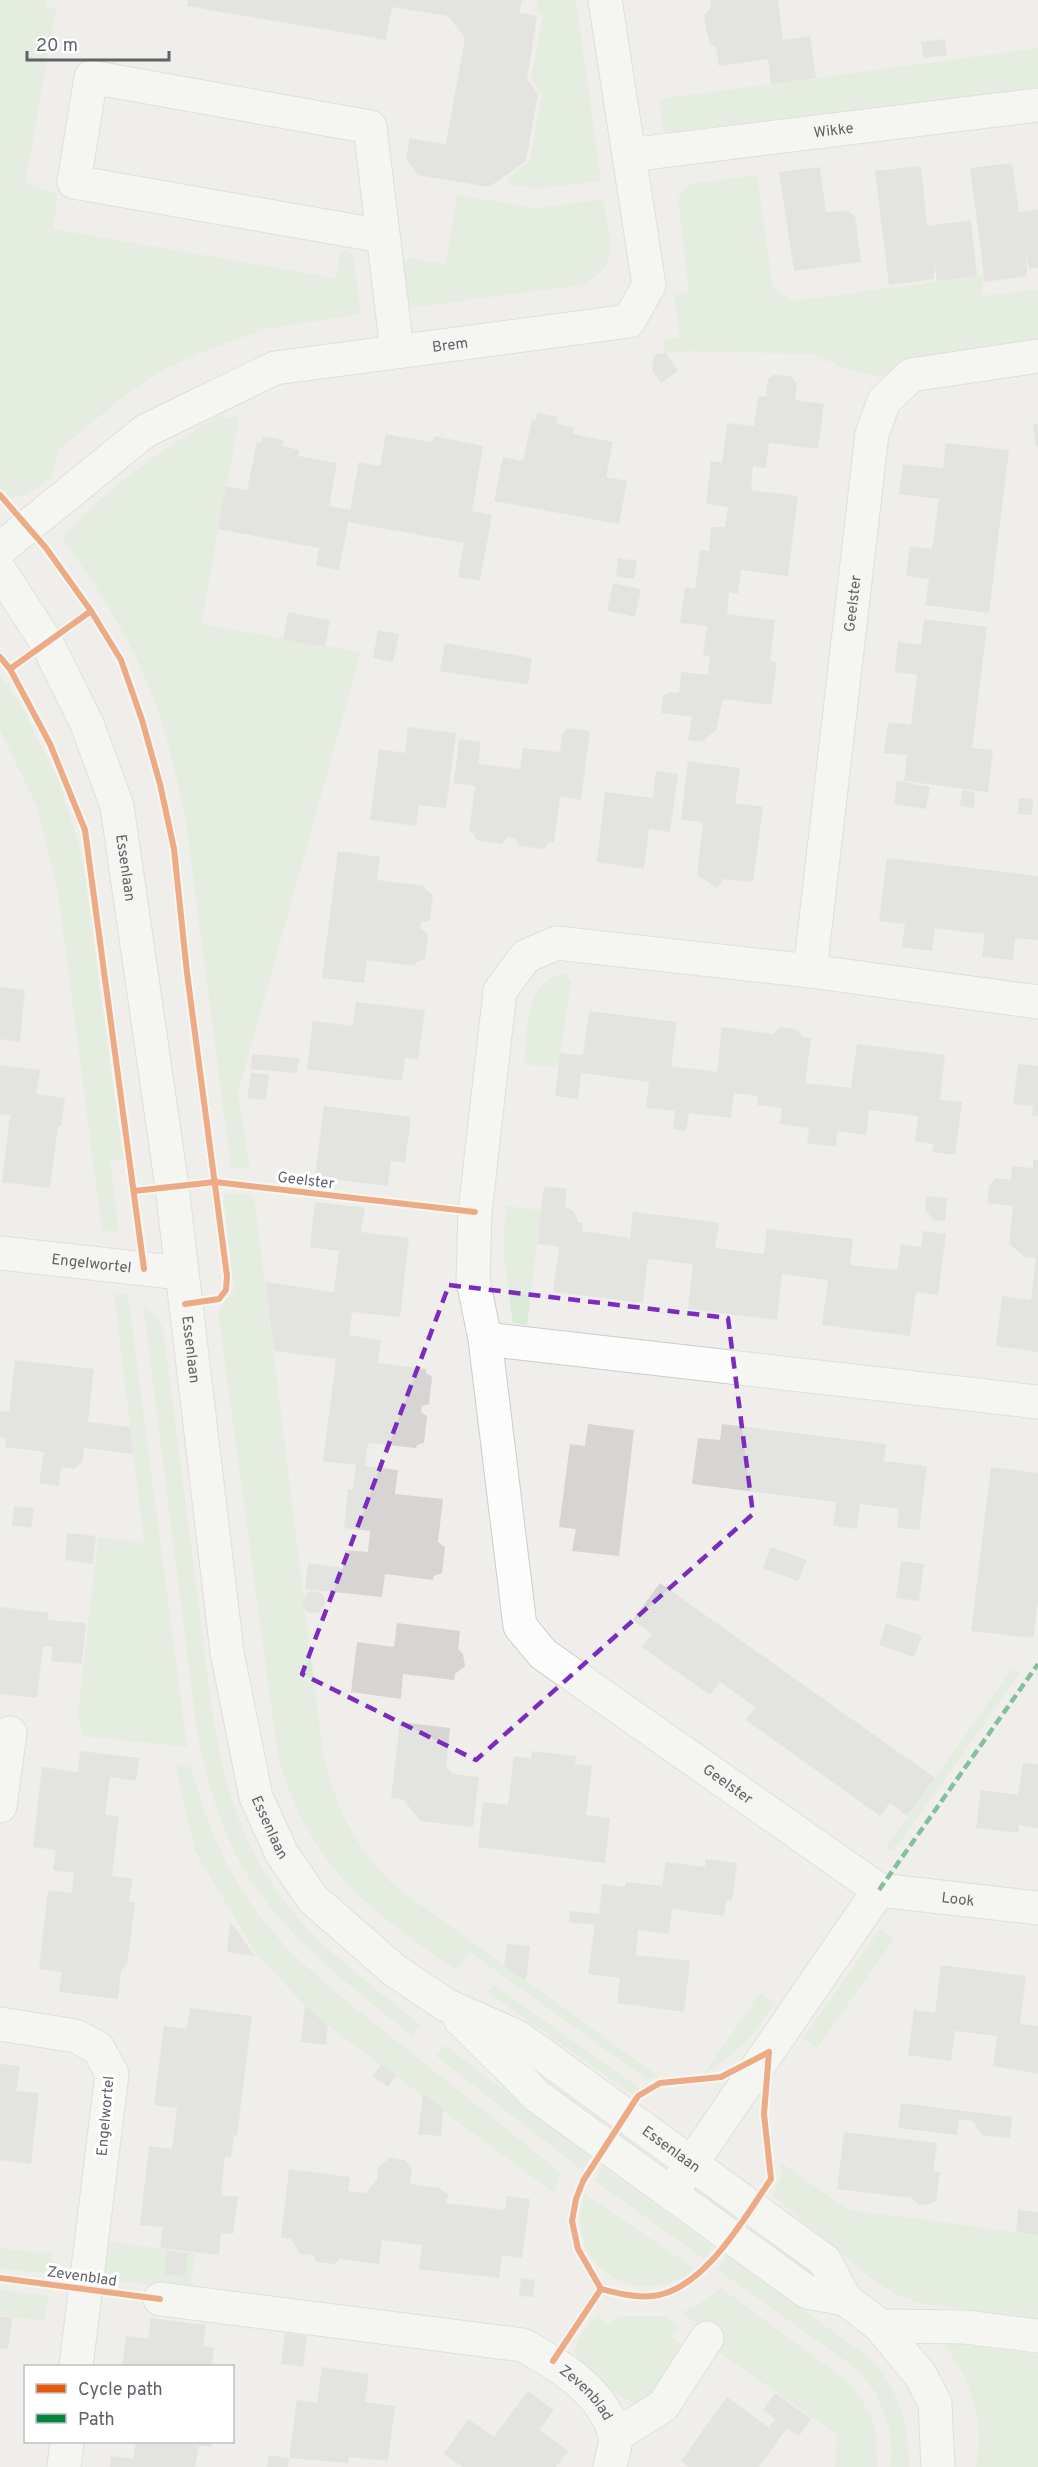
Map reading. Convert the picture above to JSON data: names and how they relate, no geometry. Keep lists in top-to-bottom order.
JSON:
{
  "streets": {
    "street": [
      "Wikke",
      "Brem",
      "Geelster",
      "Essenlaan",
      "Engelwortel",
      "Look",
      "Zevenblad"
    ]
  },
  "crossings": [
    ["Wikke", "Brem"],
    ["Geelster", "Look"],
    ["Essenlaan", "Engelwortel"],
    ["Engelwortel", "Zevenblad"]
  ],
  "legend": ["Cycle path", "Path"],
  "scale_bar": "20 m"
}
